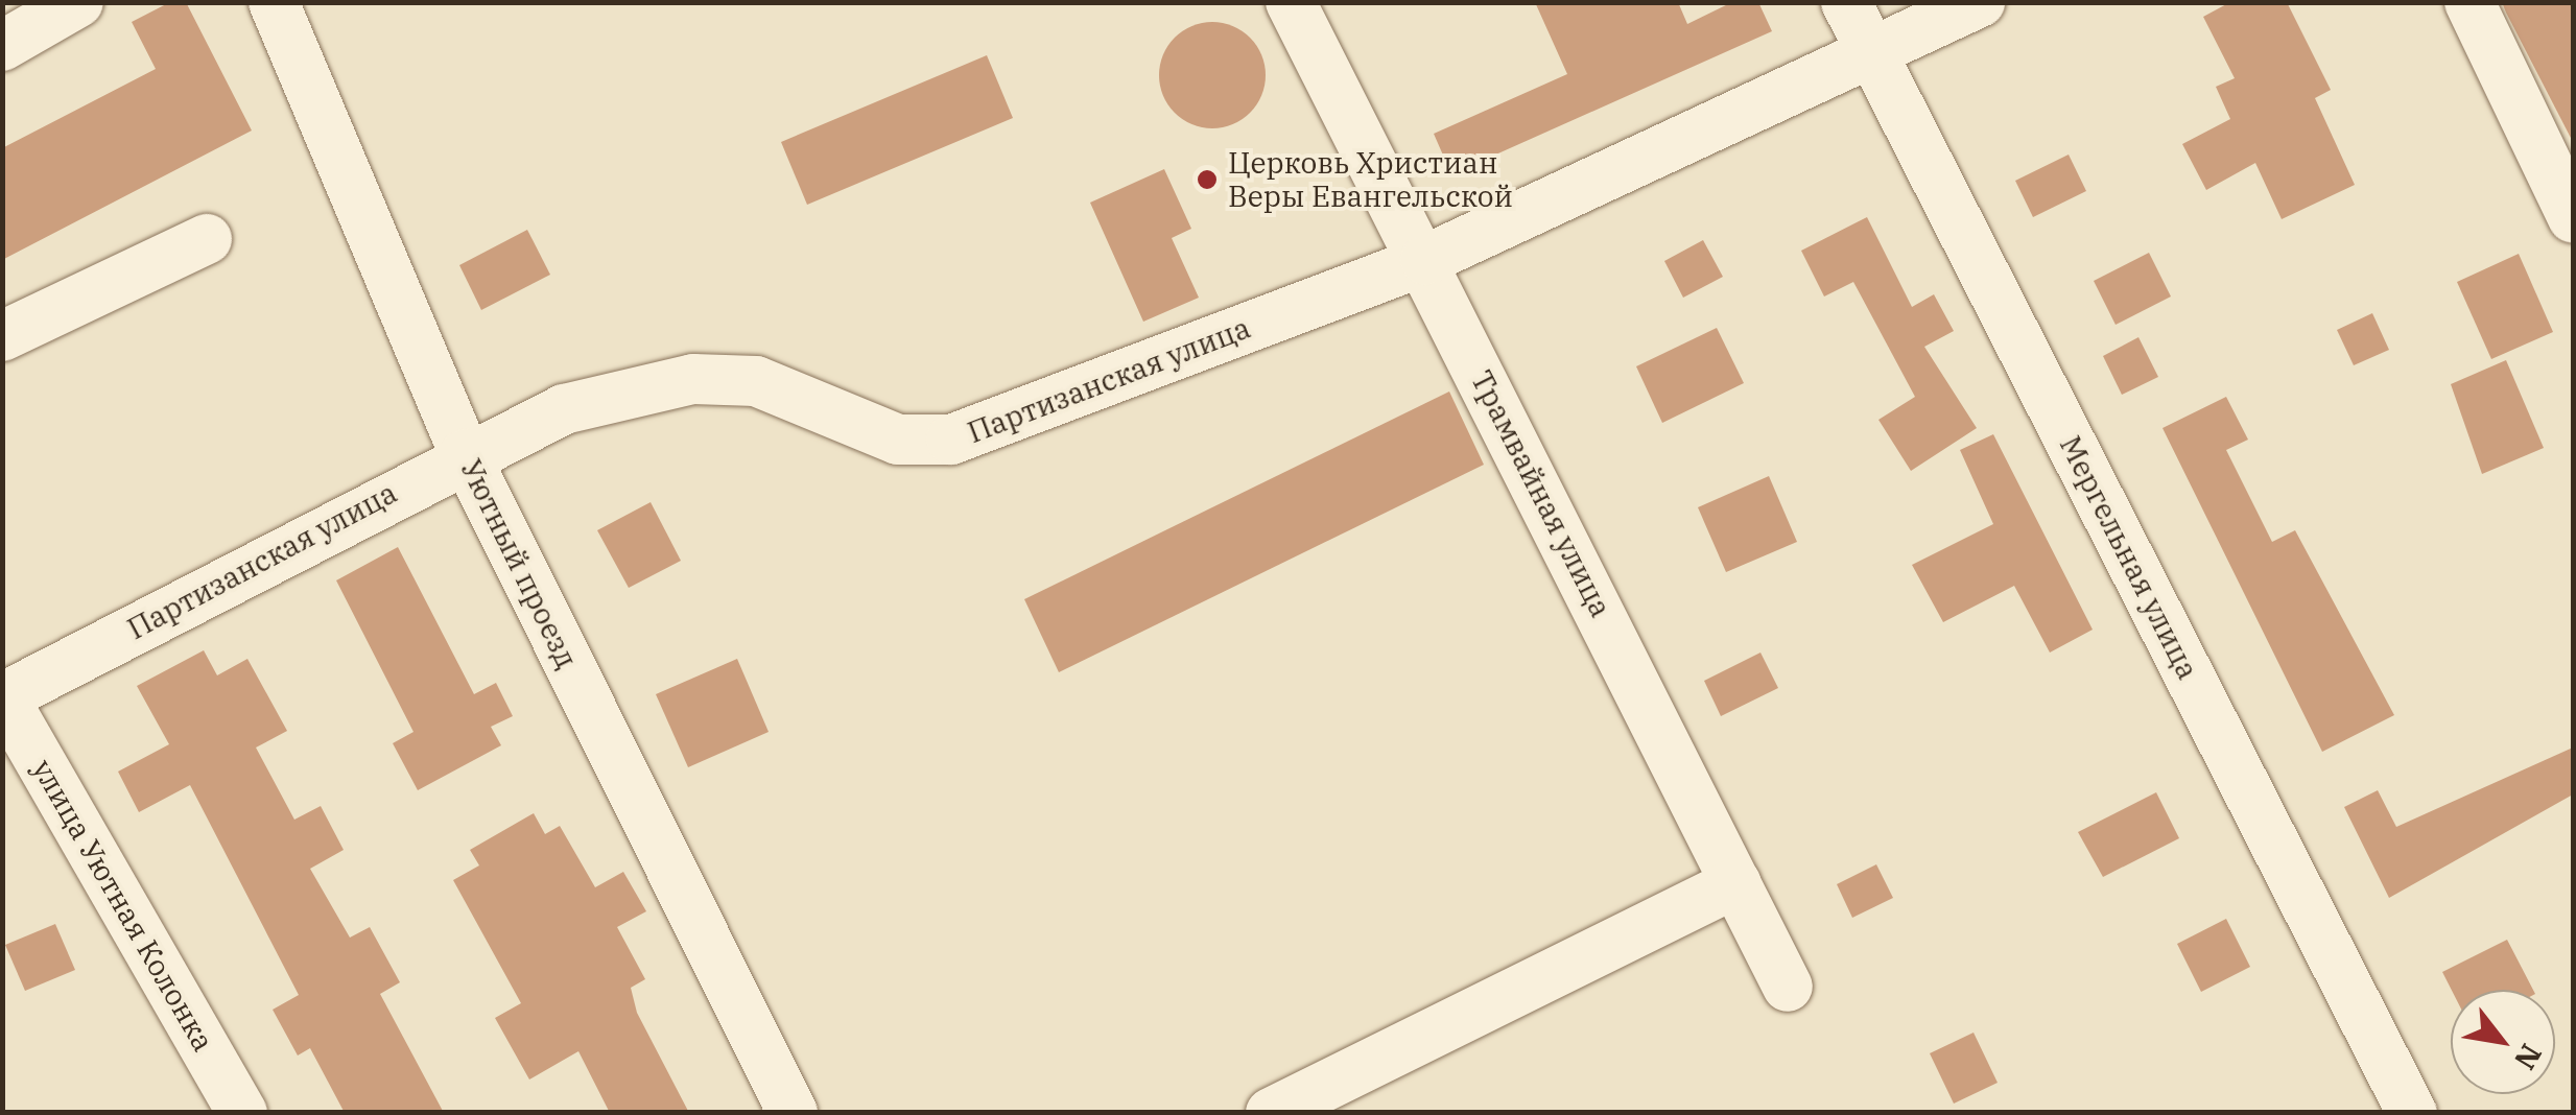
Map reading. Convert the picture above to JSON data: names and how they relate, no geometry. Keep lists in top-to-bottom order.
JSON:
{
  "streets": {
    "street": [
      "Партизанская улица",
      "Трамвайная улица",
      "Мергельная улица",
      "Уютный проезд",
      "улица Уютная Колонка"
    ]
  },
  "crossings": [
    ["Партизанская улица", "Трамвайная улица"],
    ["Партизанская улица", "Мергельная улица"],
    ["Партизанская улица", "Уютный проезд"],
    ["Партизанская улица", "улица Уютная Колонка"]
  ],
  "places": ["Церковь Христиан Веры Евангельской"],
  "north": "bottom right"
}
